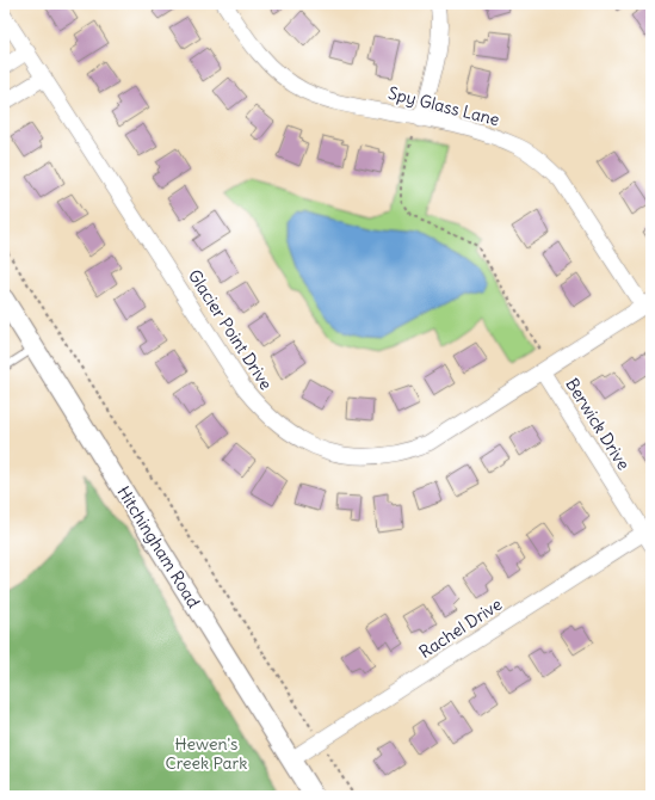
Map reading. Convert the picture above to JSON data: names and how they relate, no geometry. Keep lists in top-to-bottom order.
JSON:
{
  "streets": {
    "street": [
      "Spy Glass Lane",
      "Glacier Point Drive",
      "Berwick Drive",
      "Hitchingham Road",
      "Rachel Drive"
    ]
  },
  "crossings": [
    ["Spy Glass Lane", "Glacier Point Drive"],
    ["Glacier Point Drive", "Berwick Drive"],
    ["Berwick Drive", "Rachel Drive"],
    ["Hitchingham Road", "Rachel Drive"]
  ],
  "parks": ["Hewen's Creek Park"]
}
